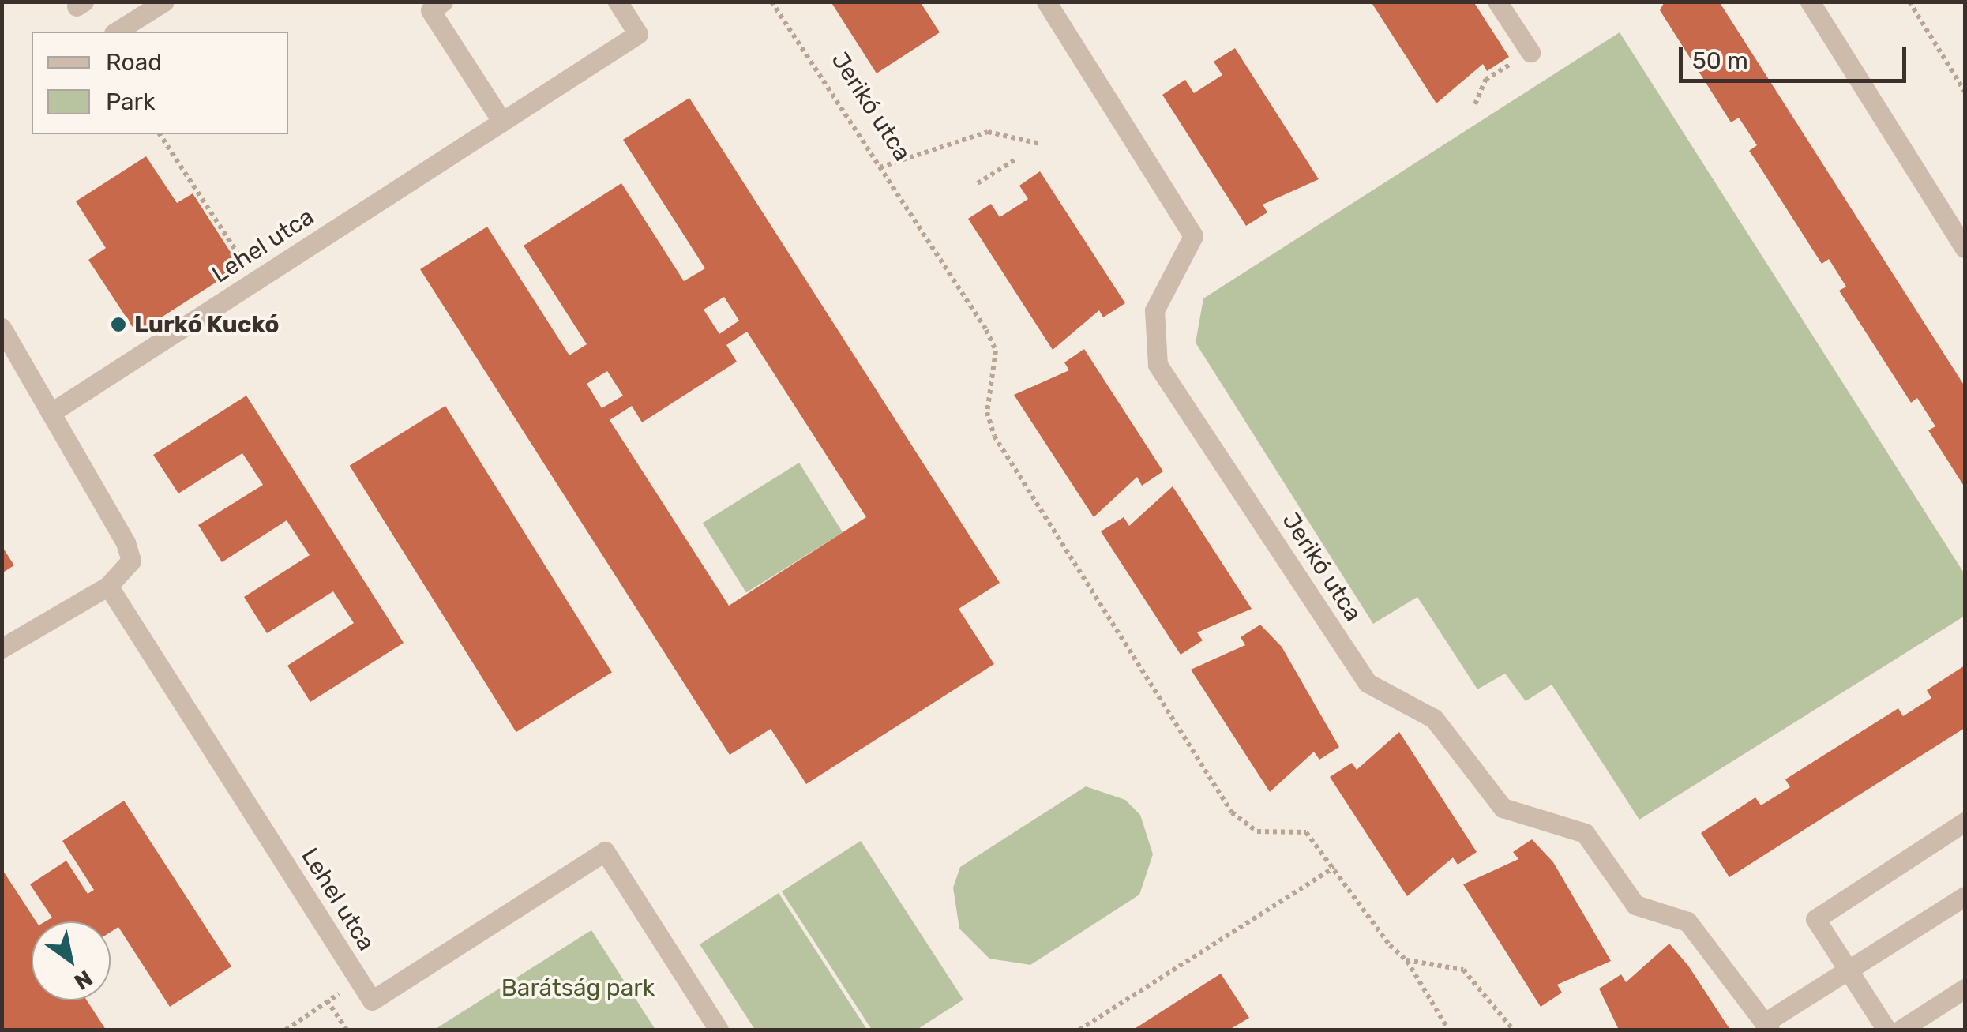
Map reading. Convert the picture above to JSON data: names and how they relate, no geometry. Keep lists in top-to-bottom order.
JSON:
{
  "streets": {
    "street": ["Jerikó utca", "Lehel utca"]
  },
  "parks": ["Barátság park"],
  "places": ["Lurkó Kuckó"],
  "legend": ["Road", "Park"],
  "scale_bar": "50 m",
  "north": "bottom right"
}
